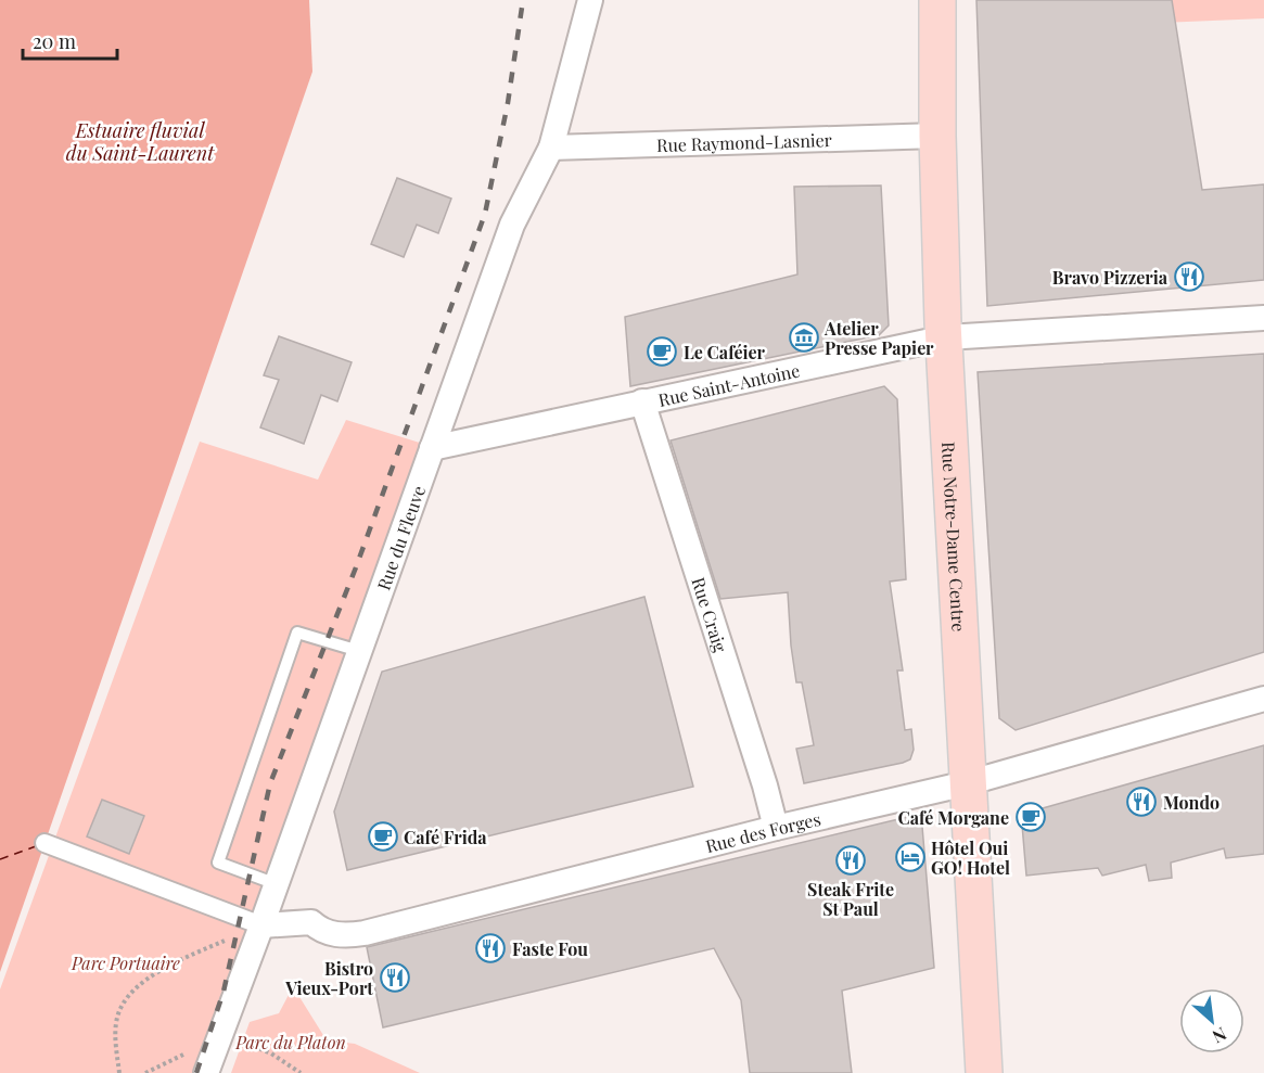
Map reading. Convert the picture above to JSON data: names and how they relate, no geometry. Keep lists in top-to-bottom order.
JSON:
{
  "streets": {
    "main road": ["Rue Notre-Dame Centre"],
    "street": [
      "Rue Raymond-Lasnier",
      "Rue Saint-Antoine",
      "Rue du Fleuve",
      "Rue Craig",
      "Rue des Forges"
    ]
  },
  "crossings": [
    ["Rue Raymond-Lasnier", "Rue du Fleuve"],
    ["Rue Raymond-Lasnier", "Rue Notre-Dame Centre"],
    ["Rue Saint-Antoine", "Rue du Fleuve"],
    ["Rue Saint-Antoine", "Rue Notre-Dame Centre"],
    ["Rue Saint-Antoine", "Rue Craig"],
    ["Rue du Fleuve", "Rue des Forges"],
    ["Rue Notre-Dame Centre", "Rue des Forges"],
    ["Rue Craig", "Rue des Forges"]
  ],
  "water": ["Estuaire fluvial du Saint-Laurent"],
  "parks": ["Parc Portuaire", "Parc du Platon"],
  "places": {
    "restaurant": [
      "Bravo Pizzeria",
      "Mondo",
      "Steak Frite St Paul",
      "Faste Fou",
      "Bistro Vieux-Port"
    ],
    "museum": ["Atelier Presse Papier"],
    "cafe": ["Le Caféier", "Café Morgane", "Café Frida"],
    "hotel": ["Hôtel Oui GO! Hotel"]
  },
  "scale_bar": "20 m",
  "north": "bottom right"
}
